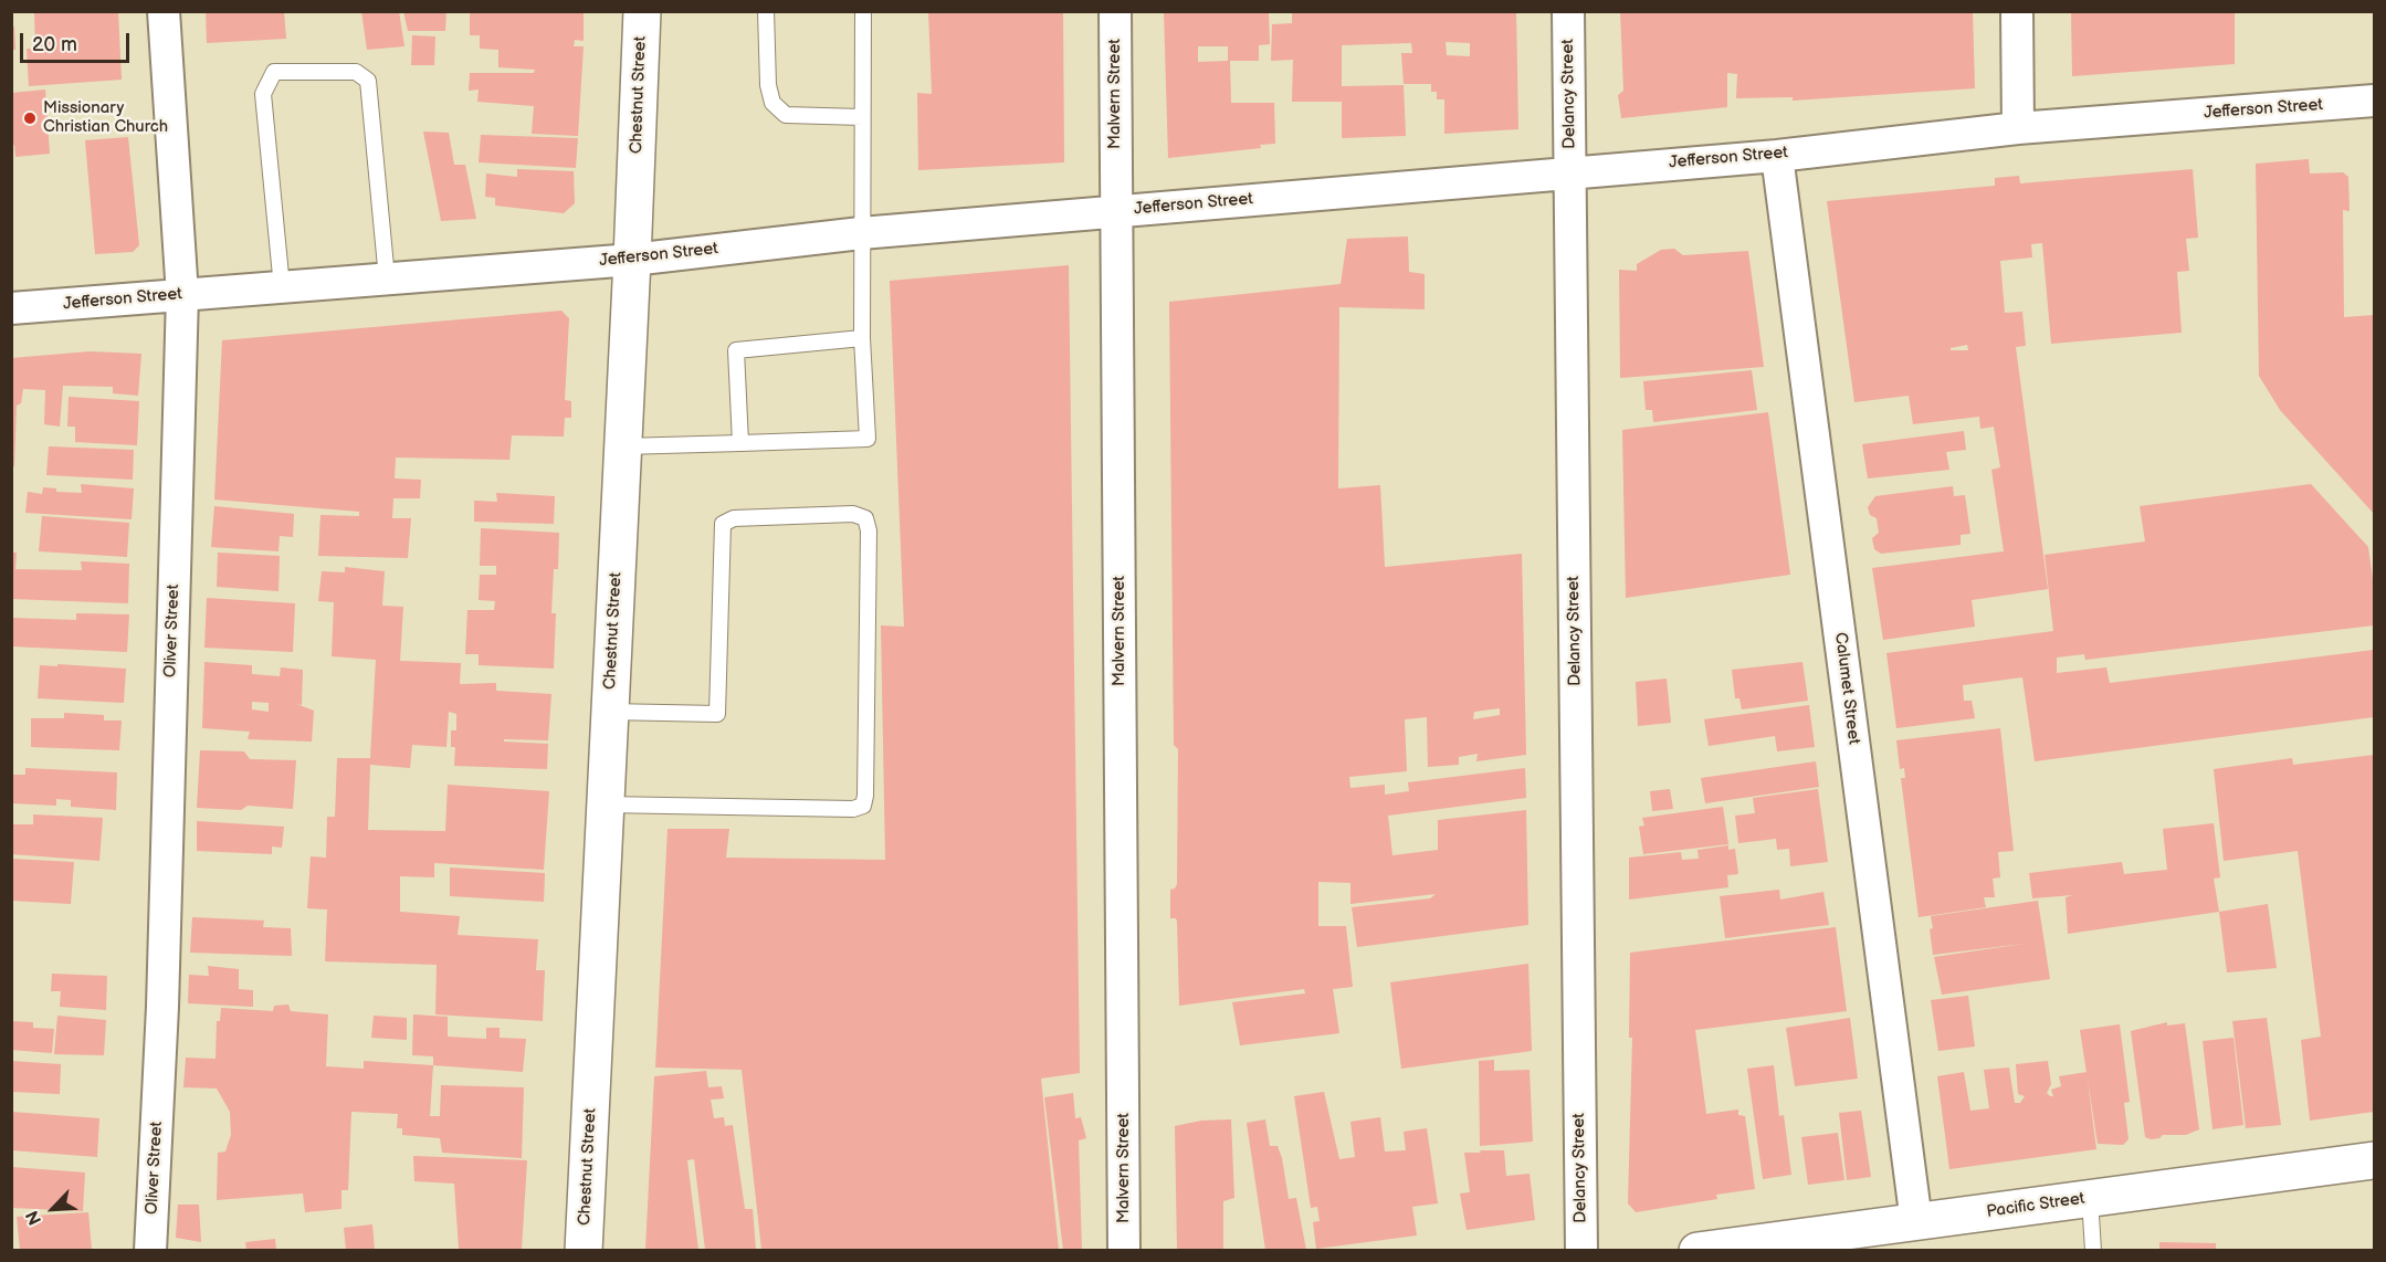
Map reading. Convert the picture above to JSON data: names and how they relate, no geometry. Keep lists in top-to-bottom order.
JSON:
{
  "streets": {
    "street": [
      "Malvern Street",
      "Delancy Street",
      "Chestnut Street",
      "Jefferson Street",
      "Oliver Street",
      "Calumet Street",
      "Pacific Street"
    ]
  },
  "crossings": [
    ["Malvern Street", "Jefferson Street"],
    ["Delancy Street", "Jefferson Street"],
    ["Chestnut Street", "Jefferson Street"],
    ["Jefferson Street", "Oliver Street"],
    ["Jefferson Street", "Calumet Street"],
    ["Calumet Street", "Pacific Street"]
  ],
  "places": ["Missionary Christian Church"],
  "scale_bar": "20 m",
  "north": "bottom left"
}
